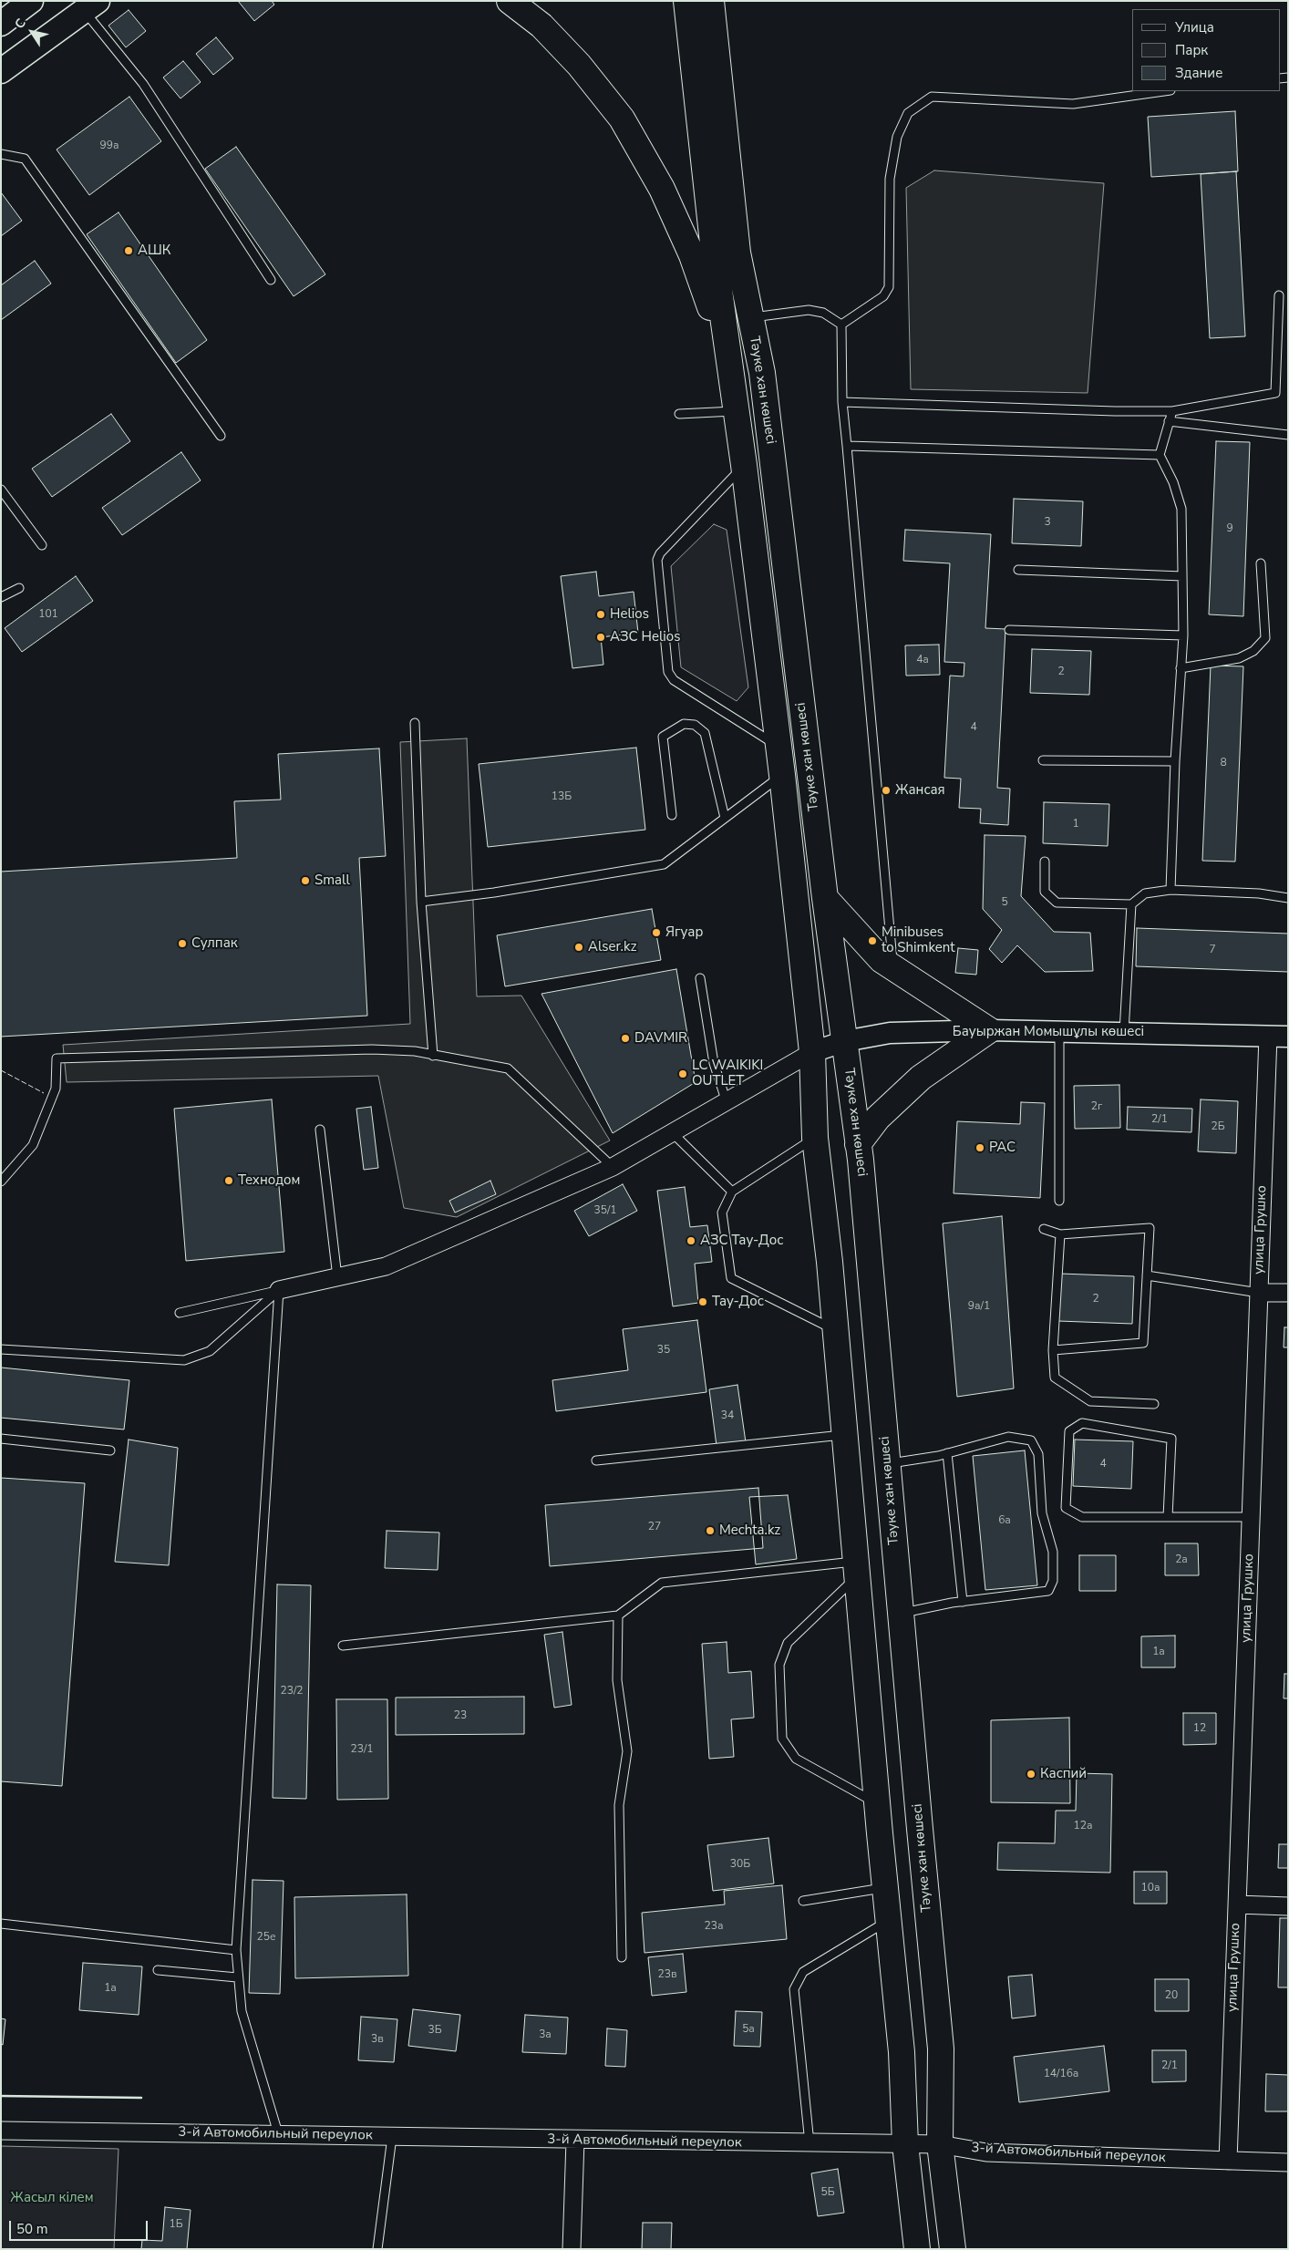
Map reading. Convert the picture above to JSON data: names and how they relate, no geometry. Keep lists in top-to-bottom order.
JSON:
{
  "streets": {
    "main road": ["Тәуке хан көшесі"],
    "street": ["Бауыржан Момышұлы көшесі", "улица Грушко", "3-й Автомобильный переулок"]
  },
  "crossings": [
    ["Тәуке хан көшесі", "Бауыржан Момышұлы көшесі"],
    ["Тәуке хан көшесі", "3-й Автомобильный переулок"],
    ["Бауыржан Момышұлы көшесі", "улица Грушко"],
    ["улица Грушко", "3-й Автомобильный переулок"]
  ],
  "parks": ["Жасыл кілем"],
  "places": [
    "АШК",
    "Helios",
    "АЗС Helios",
    "Жансая",
    "Small",
    "Ягуар",
    "Minibuses to Shimkent",
    "Сулпак",
    "Alser.kz",
    "DAVMIR",
    "LC WAIKIKI OUTLET",
    "РАС",
    "Технодом",
    "АЗС Тау-Дос",
    "Тау-Дос",
    "Mechta.kz",
    "Каспий"
  ],
  "house_numbers": [
    "99а",
    "3",
    "9",
    "101",
    "4а",
    "2",
    "4",
    "8",
    "13Б",
    "1",
    "5",
    "7",
    "2г",
    "2/1",
    "2Б",
    "35/1",
    "2",
    "9а/1",
    "35",
    "34",
    "4",
    "6а",
    "27",
    "2а",
    "1а",
    "23/2",
    "23",
    "12",
    "23/1",
    "12а",
    "30Б",
    "10а",
    "23а",
    "25е",
    "23в",
    "1а",
    "20",
    "5а",
    "3Б",
    "3а",
    "3в",
    "2/1",
    "14/16а",
    "5Б",
    "1Б"
  ],
  "legend": ["Улица", "Парк", "Здание"],
  "scale_bar": "50 m",
  "north": "top left"
}
